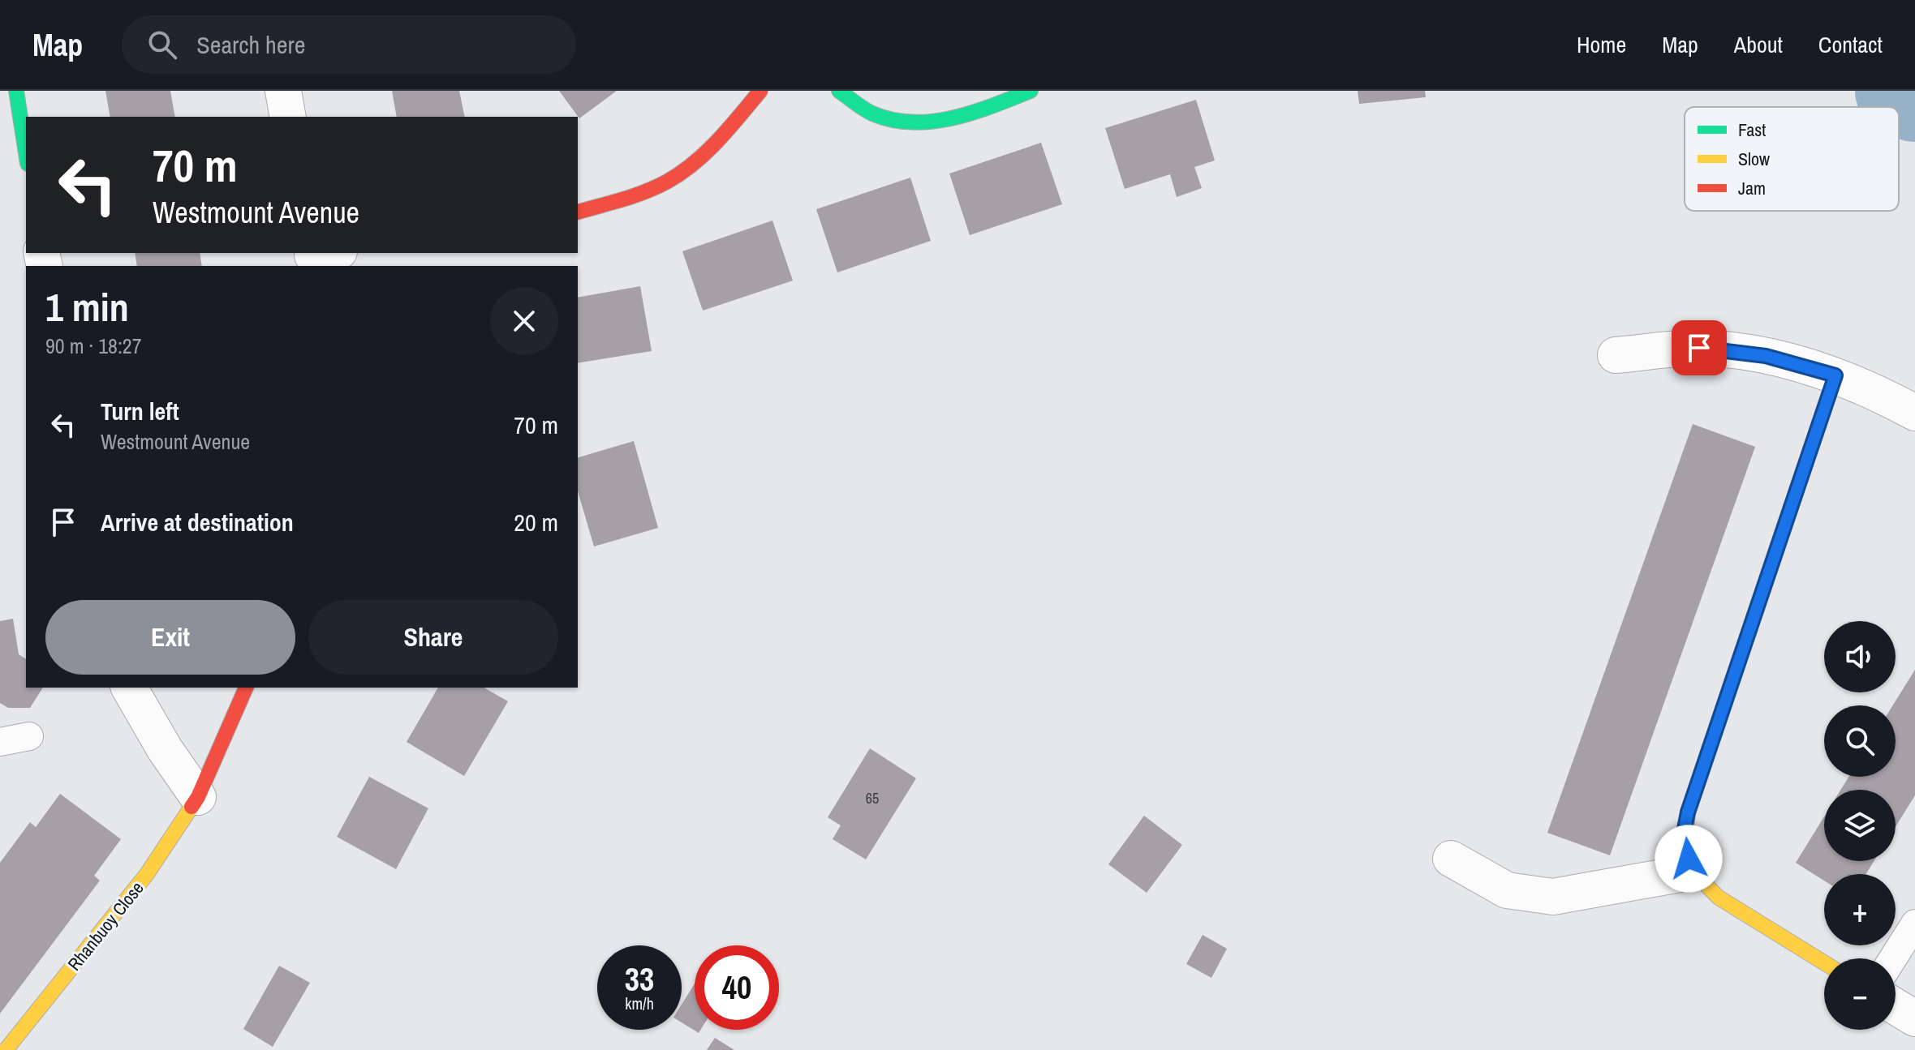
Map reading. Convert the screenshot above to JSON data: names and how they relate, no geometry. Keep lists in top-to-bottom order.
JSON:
{
  "streets": {
    "street": ["Rhanbuoy Close"]
  },
  "house_numbers": ["65"],
  "legend": ["Fast", "Slow", "Jam"],
  "page": {
    "header": "Map",
    "search": "Search here",
    "nav": [
      "Home",
      "Map",
      "About",
      "Contact"
    ],
    "turn": ["70 m", "Westmount Avenue"],
    "heading": ["1 min", "90 m · 18:27"],
    "list": [
      {
        "name": "Turn left",
        "note": "Westmount Avenue",
        "value": "70 m"
      },
      {
        "name": "Arrive at destination",
        "value": "20 m"
      }
    ],
    "buttons": ["Exit", "Share"],
    "map_buttons": ["+", "−"],
    "speed": "33 km/h",
    "limit": "40"
  }
}
